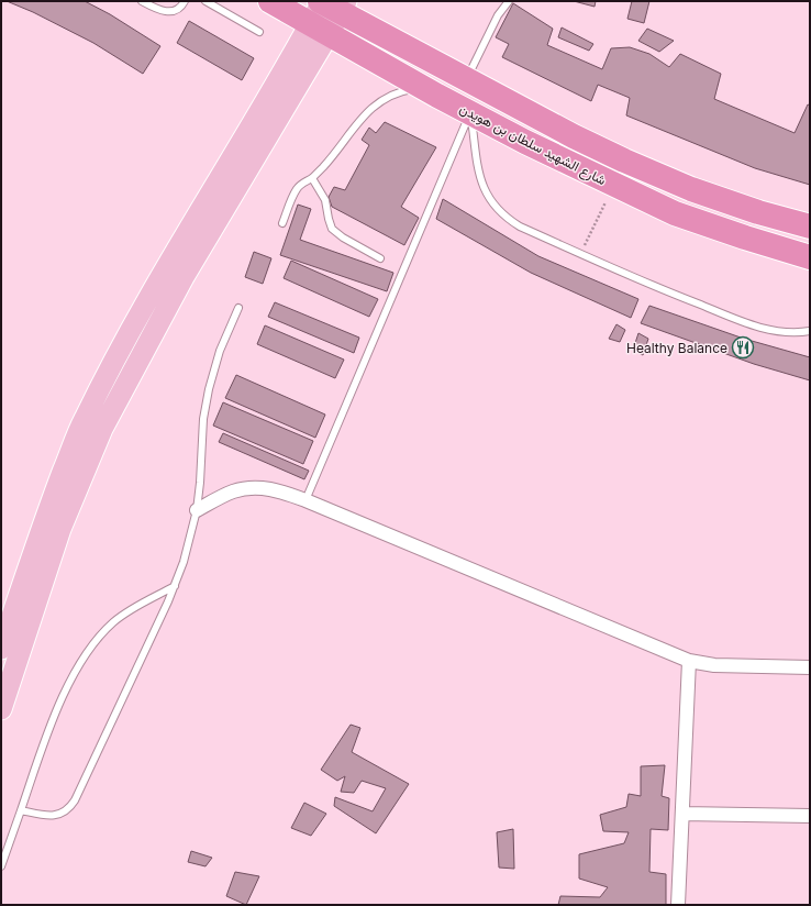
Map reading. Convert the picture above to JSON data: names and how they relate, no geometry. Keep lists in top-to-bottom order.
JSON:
{
  "streets": {
    "highway": ["شارع الشهيد سلطان بن هويدن"]
  },
  "places": {
    "restaurant": ["Healthy Balance"]
  }
}
